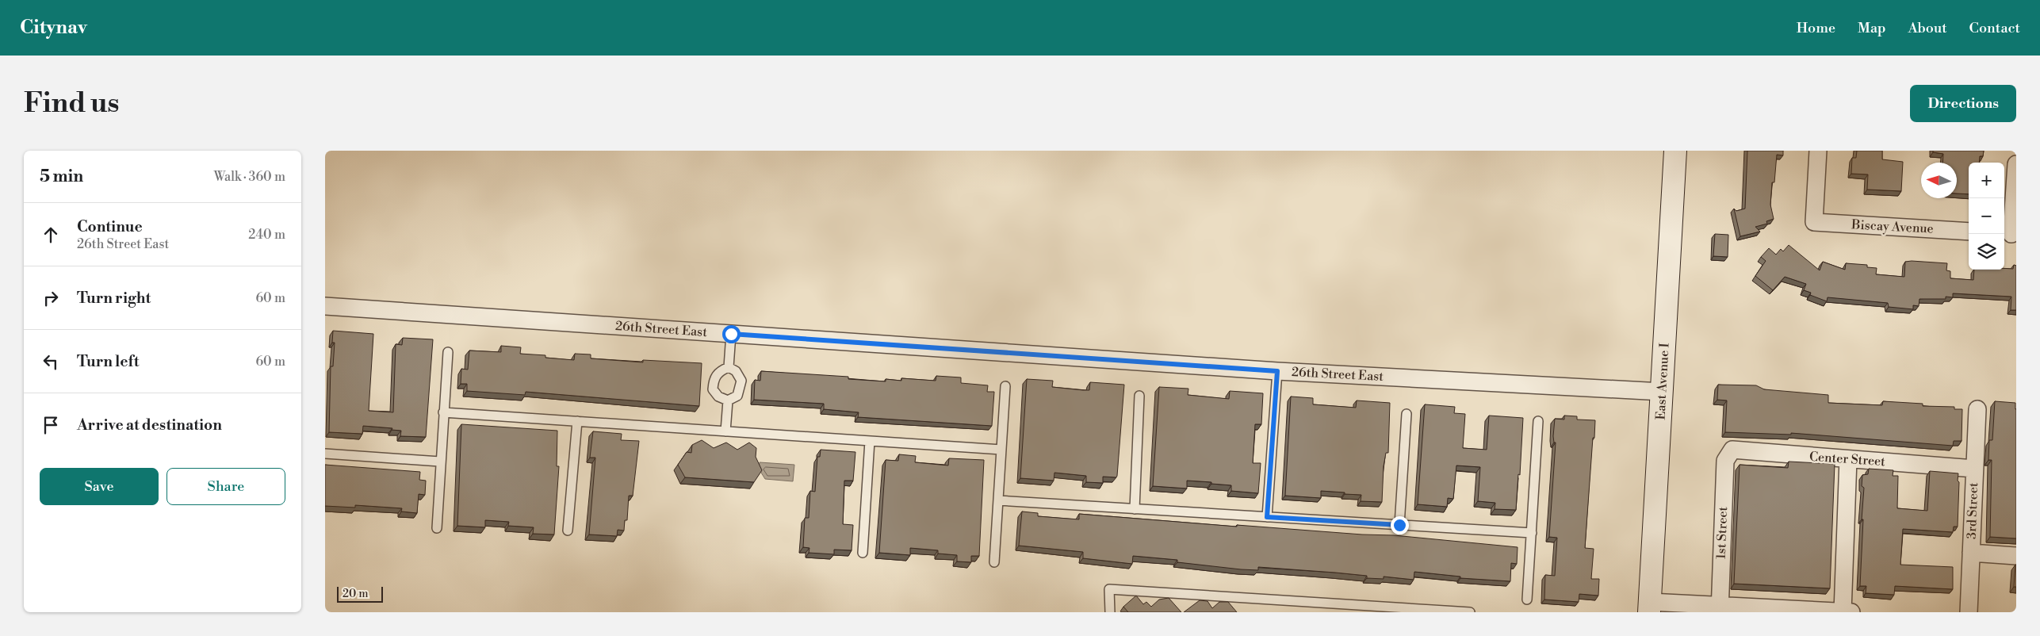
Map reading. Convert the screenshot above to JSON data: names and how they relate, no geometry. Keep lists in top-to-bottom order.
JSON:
{
  "streets": {
    "main road": ["East Avenue I"],
    "street": [
      "Biscay Avenue",
      "26th Street East",
      "Center Street",
      "3rd Street",
      "1st Street"
    ]
  },
  "crossings": [
    ["26th Street East", "East Avenue I"],
    ["Center Street", "3rd Street"],
    ["Center Street", "1st Street"]
  ],
  "scale_bar": "20 m",
  "north": "left",
  "page": {
    "header": "Citynav",
    "nav": [
      "Home",
      "Map",
      "About",
      "Contact"
    ],
    "buttons": [
      "Directions",
      ["Save", "Share"]
    ],
    "title": "Find us",
    "heading": ["5 min", "Walk · 360 m"],
    "map_buttons": ["+", "−"],
    "list": [
      ["Continue", "26th Street East", "240 m"],
      ["Turn right", "60 m"],
      ["Turn left", "60 m"],
      "Arrive at destination"
    ],
    "scale": "20 m"
  }
}
